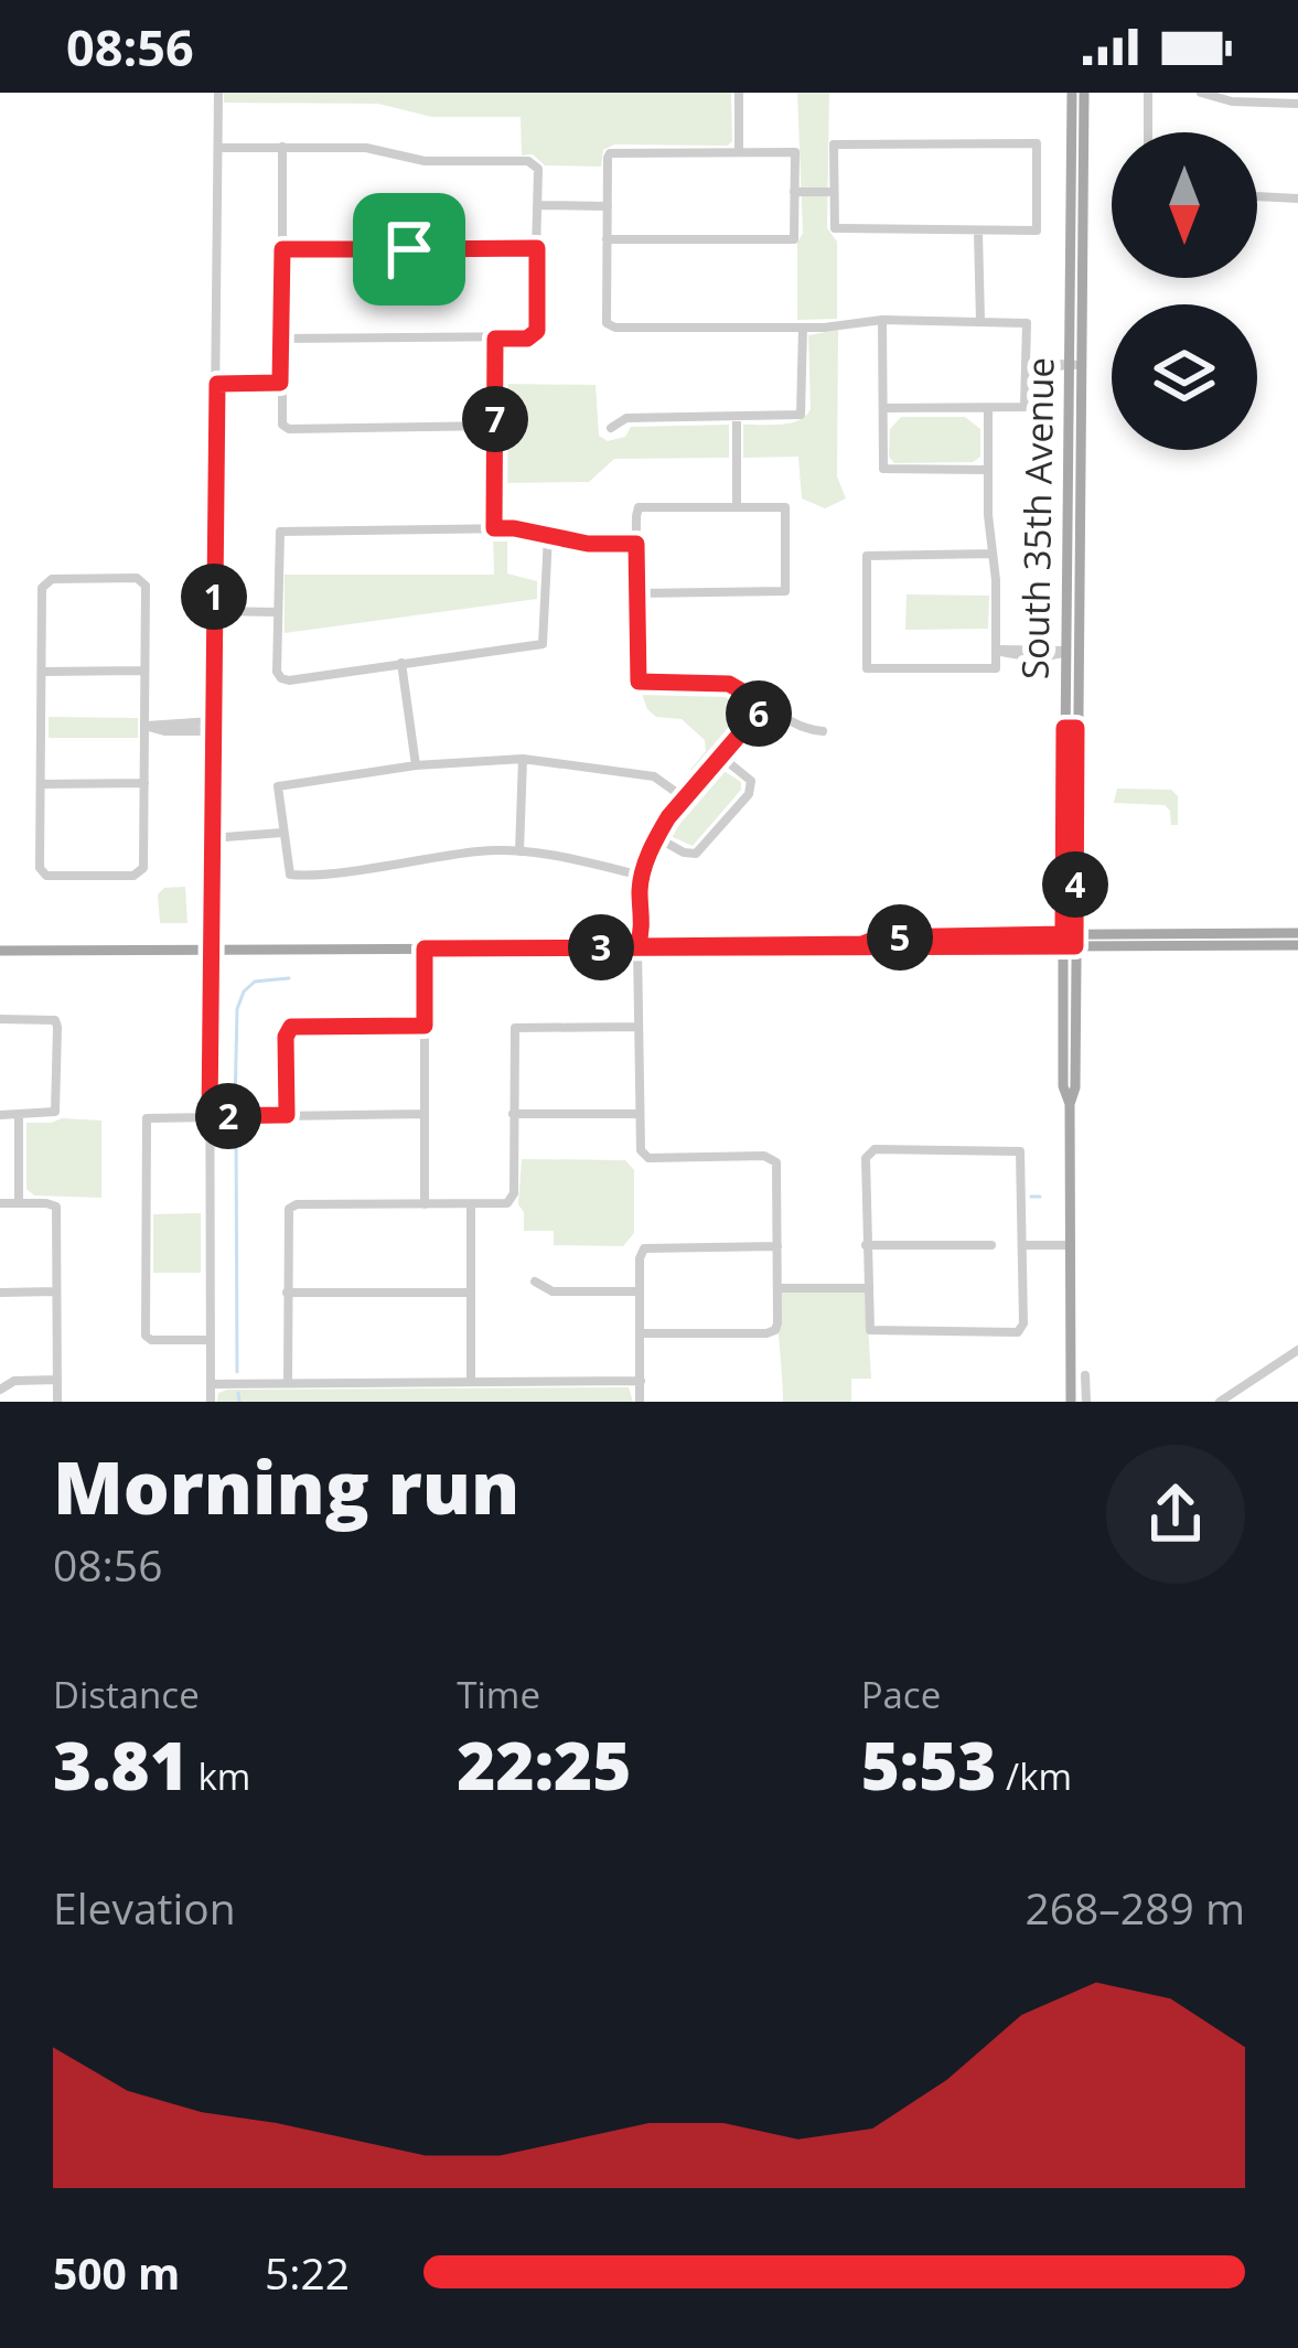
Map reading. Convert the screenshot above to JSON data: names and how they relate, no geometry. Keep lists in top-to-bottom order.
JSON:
{
  "streets": {
    "main road": ["South 35th Avenue"]
  },
  "north": "bottom",
  "page": {
    "status": "08:56",
    "pins": [
      "7",
      "1",
      "6",
      "4",
      "5",
      "3",
      "2"
    ],
    "heading": ["Morning run", "08:56"],
    "stats": [
      ["Distance", "3.81 km"],
      ["Time", "22:25"],
      ["Pace", "5:53 /km"]
    ],
    "chart": ["Elevation", "268–289 m"],
    "list": [
      {
        "name": "500 m",
        "note": "5:22"
      }
    ]
  }
}
